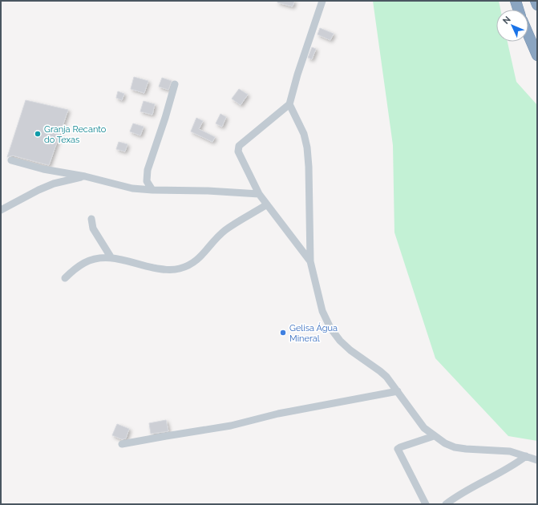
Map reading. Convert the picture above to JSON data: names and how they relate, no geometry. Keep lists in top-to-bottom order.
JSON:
{
  "places": ["Granja Recanto do Texas", "Gelisa Água Mineral"],
  "north": "top left"
}
